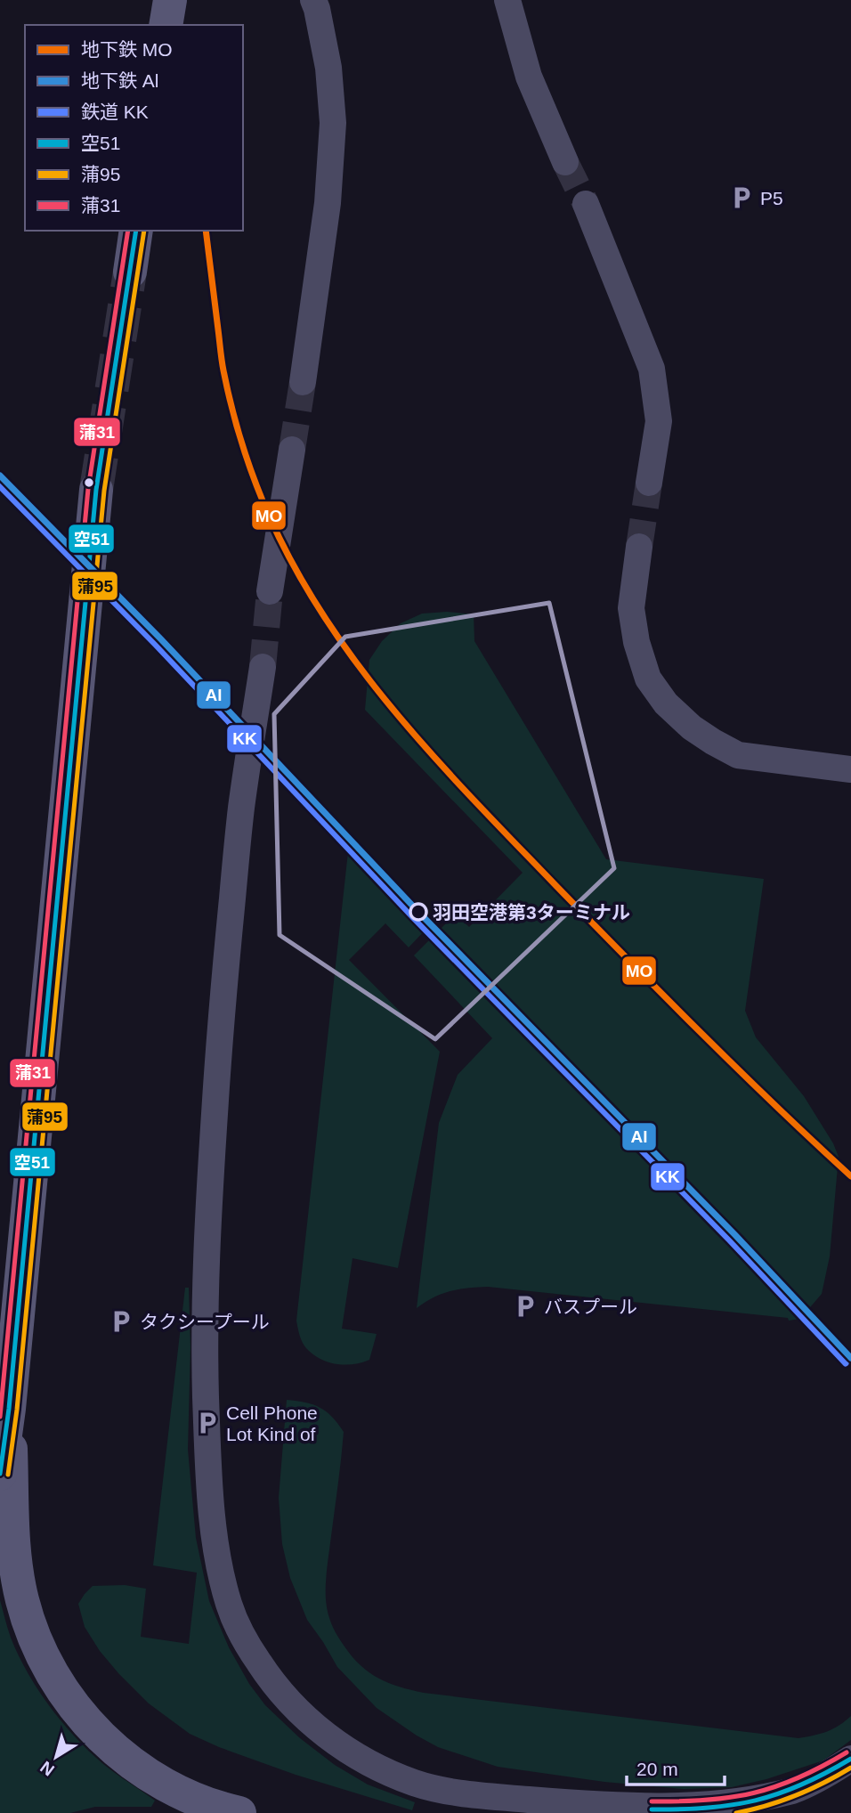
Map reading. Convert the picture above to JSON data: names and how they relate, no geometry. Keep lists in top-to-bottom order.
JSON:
{
  "places": {
    "parking": [
      "P5",
      "バスプール",
      "タクシープール",
      "Cell Phone Lot Kind of"
    ],
    "other": ["羽田空港第3ターミナル"]
  },
  "lines": [
    "metro line MO",
    "transit line 空51",
    "transit line 蒲95",
    "transit line 蒲31",
    "metro line Al",
    "rail line KK"
  ],
  "legend": [
    "地下鉄 MO",
    "地下鉄 Al",
    "鉄道 KK",
    "空51",
    "蒲95",
    "蒲31"
  ],
  "scale_bar": "20 m",
  "north": "bottom left"
}
